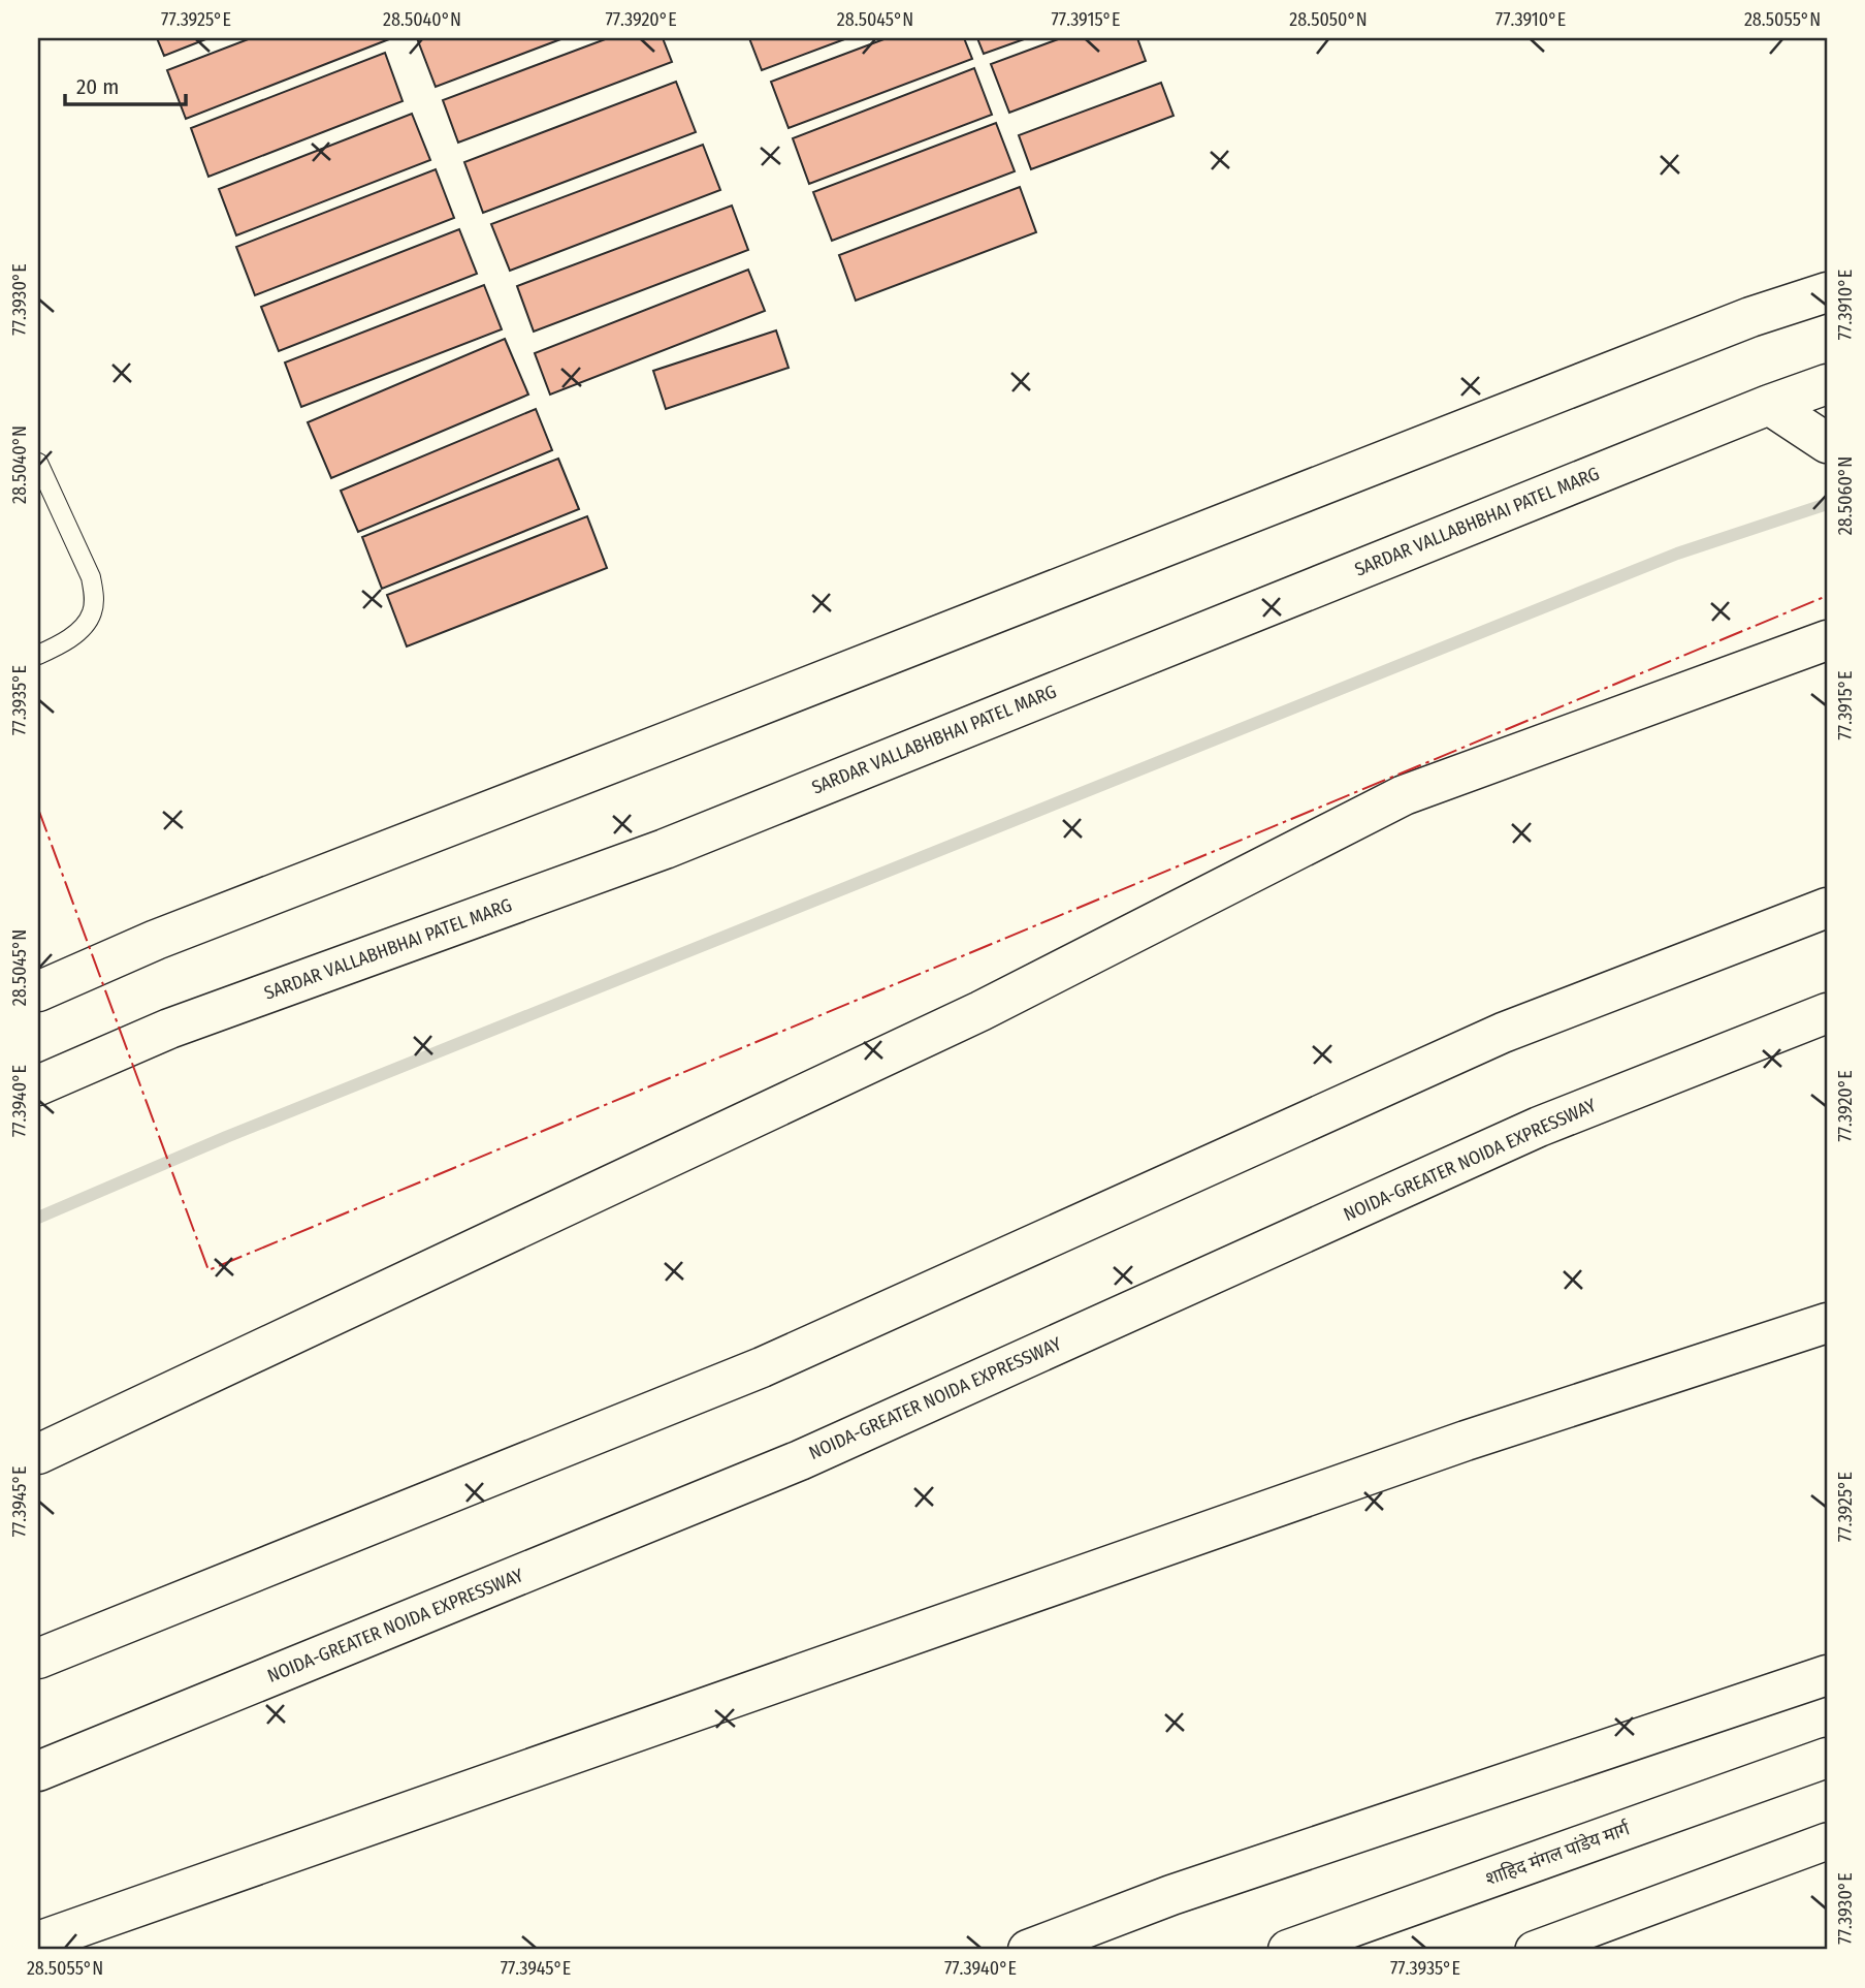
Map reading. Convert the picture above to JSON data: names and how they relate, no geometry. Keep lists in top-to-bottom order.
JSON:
{
  "streets": {
    "main road": ["SARDAR VALLABHBHAI PATEL MARG", "NOIDA-GREATER NOIDA EXPRESSWAY", "शाहिद मंगल पांडेय मार्ग"]
  },
  "scale_bar": "20 m",
  "coordinates": [
    "77.3925°E",
    "28.5040°N",
    "77.3920°E",
    "28.5045°N",
    "77.3915°E",
    "28.5050°N",
    "77.3910°E",
    "28.5055°N",
    "77.3930°E",
    "28.5060°N",
    "77.3935°E",
    "77.3940°E",
    "77.3945°E"
  ]
}
